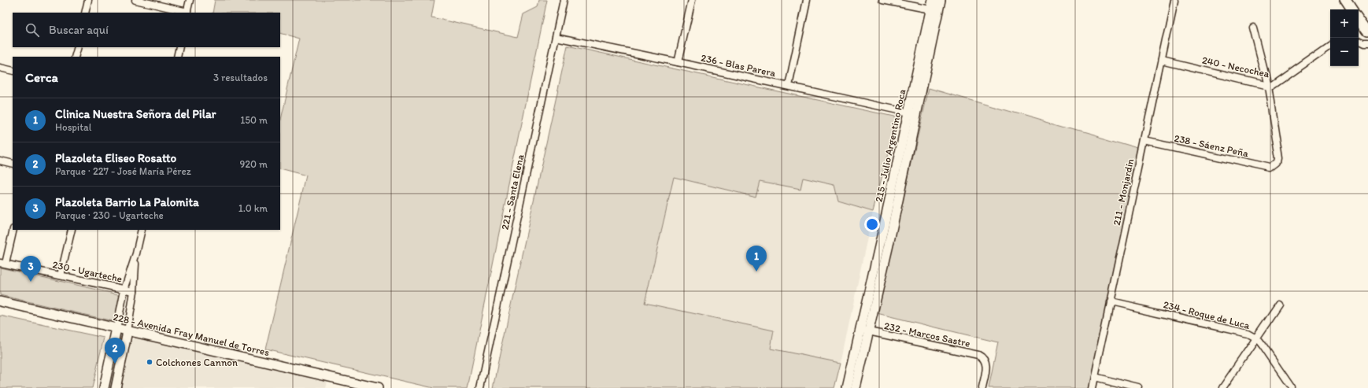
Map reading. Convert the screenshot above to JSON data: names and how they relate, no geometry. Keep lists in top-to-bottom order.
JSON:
{
  "streets": {
    "street": [
      "236 - Blas Parera",
      "240 - Necochea",
      "215 - Julio Argentino Roca",
      "238 - Sáenz Peña",
      "221 - Santa Elena",
      "211 - Monjardín",
      "230 - Ugarteche",
      "234 - Roque de Luca",
      "228 - Avenida Fray Manuel de Torres",
      "232 - Marcos Sastre"
    ]
  },
  "crossings": [
    ["236 - Blas Parera", "215 - Julio Argentino Roca"],
    ["236 - Blas Parera", "221 - Santa Elena"],
    ["240 - Necochea", "238 - Sáenz Peña"],
    ["240 - Necochea", "211 - Monjardín"],
    ["215 - Julio Argentino Roca", "232 - Marcos Sastre"],
    ["238 - Sáenz Peña", "211 - Monjardín"],
    ["211 - Monjardín", "234 - Roque de Luca"]
  ],
  "places": ["Colchones Cannon"],
  "page": {
    "map_buttons": ["+", "−"],
    "search": "Buscar aquí",
    "heading": ["Cerca", "3 resultados"],
    "list": [
      {
        "mark": "1",
        "name": "Clinica Nuestra Señora del Pilar",
        "note": "Hospital",
        "value": "150 m"
      },
      {
        "mark": "2",
        "name": "Plazoleta Eliseo Rosatto",
        "note": "Parque · 227 - José María Pérez",
        "value": "920 m"
      },
      {
        "mark": "3",
        "name": "Plazoleta Barrio La Palomita",
        "note": "Parque · 230 - Ugarteche",
        "value": "1.0 km"
      }
    ],
    "pins": ["1", "3", "2"]
  }
}
